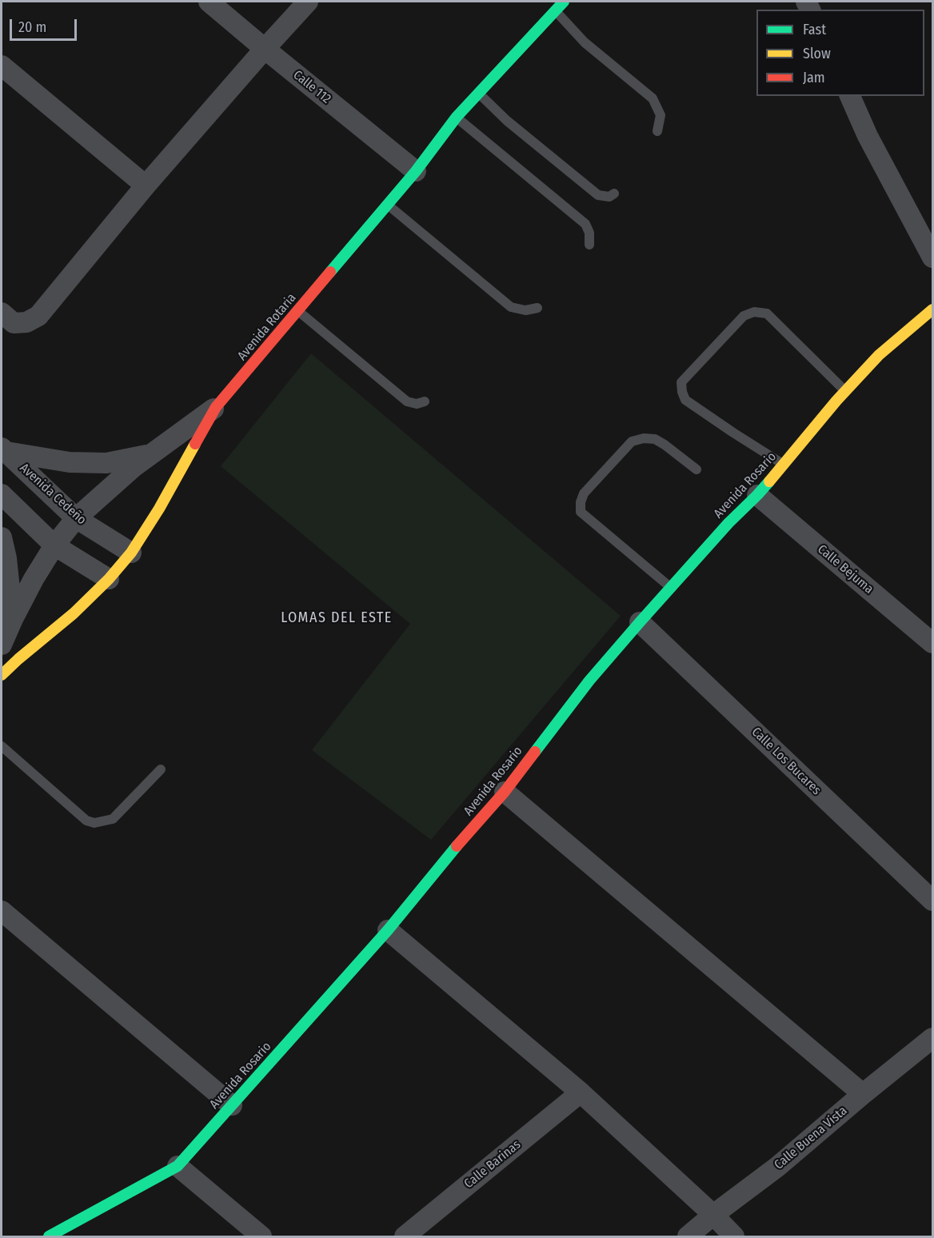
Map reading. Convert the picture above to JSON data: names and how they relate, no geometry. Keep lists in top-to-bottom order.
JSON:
{
  "streets": {
    "street": [
      "Calle 112",
      "Avenida Rotaria",
      "Avenida Rosario",
      "Avenida Cedeño",
      "Calle Bejuma",
      "Calle Los Bucares",
      "Calle Buena Vista",
      "Calle Barinas"
    ]
  },
  "crossings": [
    ["Calle 112", "Avenida Rotaria"],
    ["Avenida Rotaria", "Avenida Cedeño"],
    ["Avenida Rosario", "Calle Bejuma"],
    ["Avenida Rosario", "Calle Los Bucares"]
  ],
  "districts": ["LOMAS DEL ESTE"],
  "legend": ["Fast", "Slow", "Jam"],
  "scale_bar": "20 m"
}
